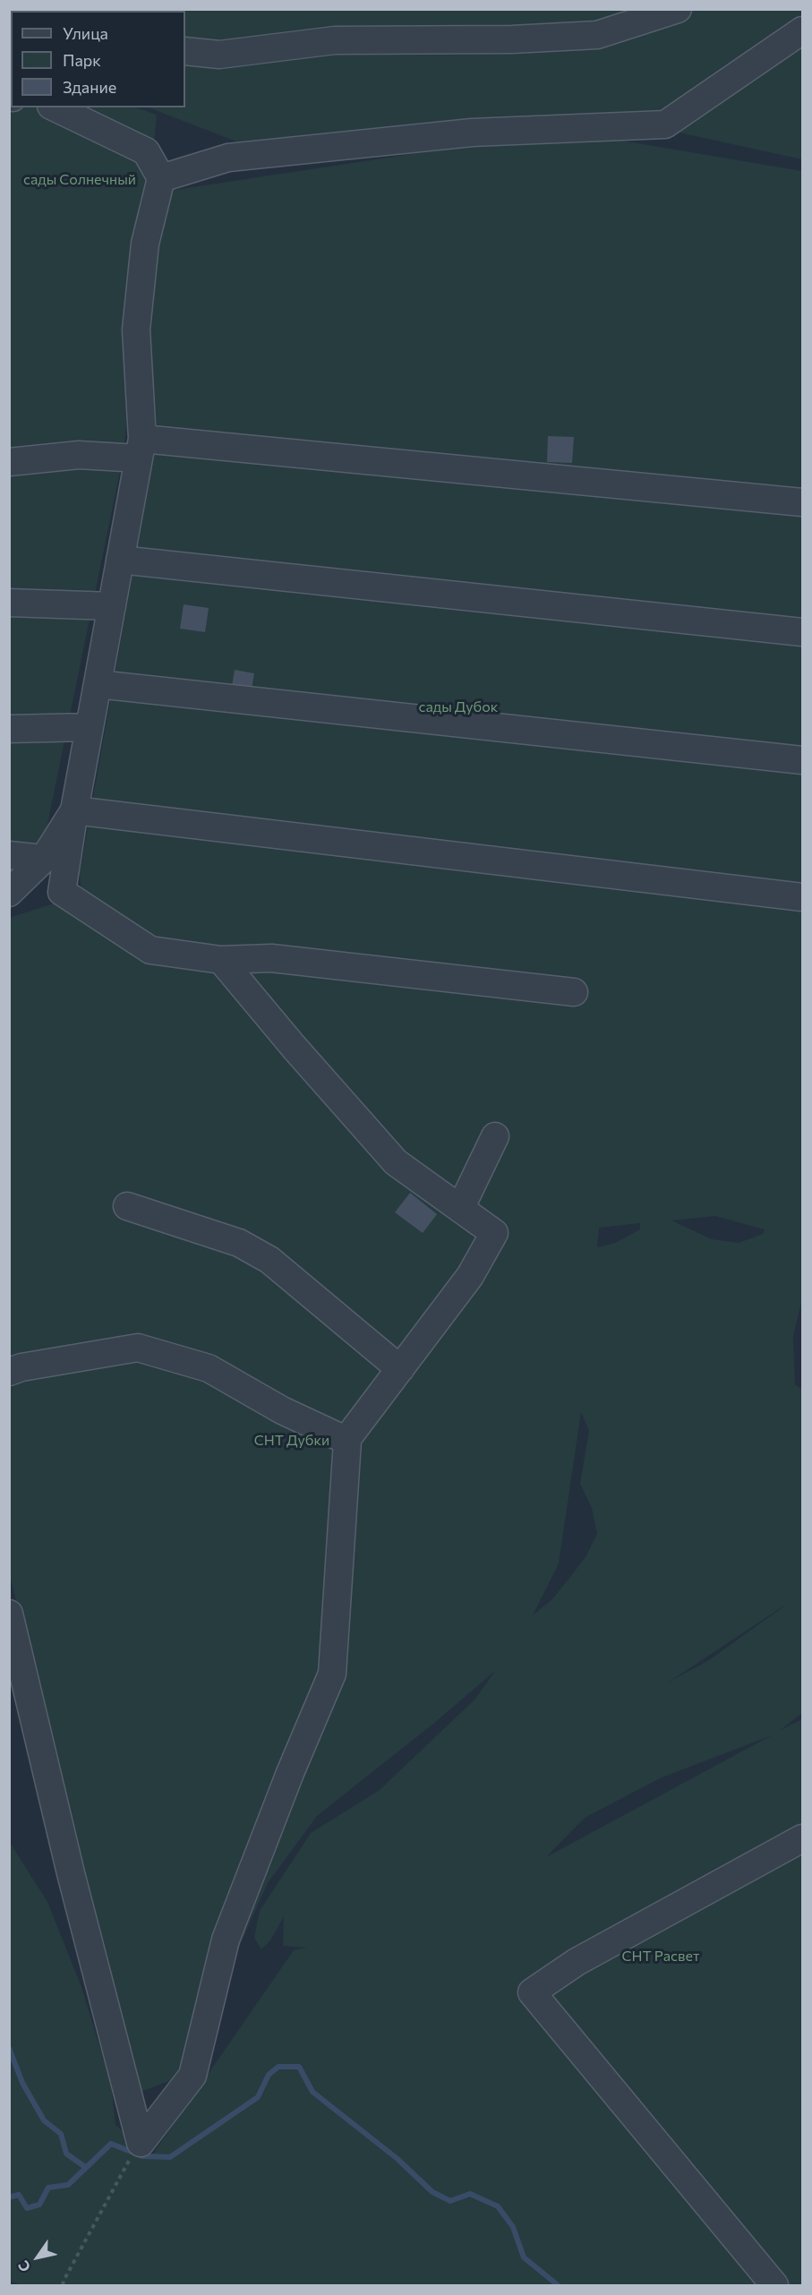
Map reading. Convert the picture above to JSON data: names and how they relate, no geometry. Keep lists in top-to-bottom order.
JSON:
{
  "parks": [
    "сады Солнечный",
    "сады Дубок",
    "СНТ Дубки",
    "СНТ Расвет"
  ],
  "legend": ["Улица", "Парк", "Здание"],
  "north": "bottom left"
}
